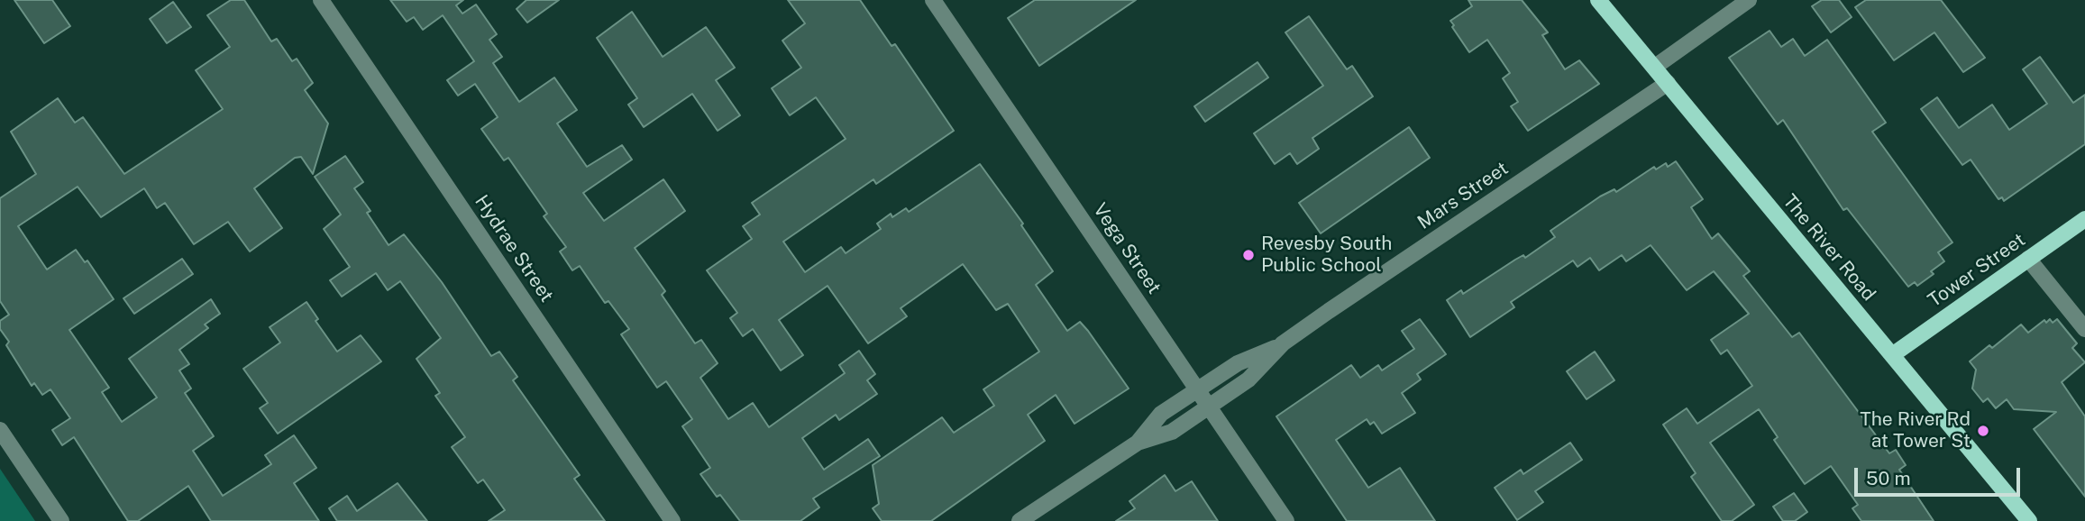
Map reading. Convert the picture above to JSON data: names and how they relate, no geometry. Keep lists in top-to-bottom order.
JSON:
{
  "streets": {
    "main road": ["The River Road", "Tower Street"],
    "street": ["Mars Street", "Hydrae Street", "Vega Street"]
  },
  "crossings": [
    ["Mars Street", "The River Road"],
    ["Mars Street", "Vega Street"],
    ["The River Road", "Tower Street"]
  ],
  "places": ["Revesby South Public School", "The River Rd at Tower St"],
  "scale_bar": "50 m"
}
